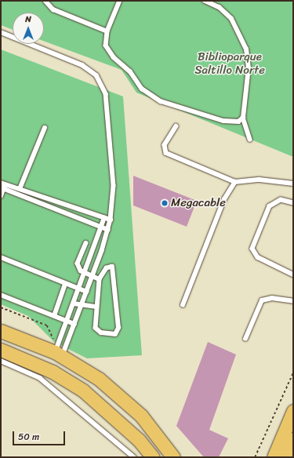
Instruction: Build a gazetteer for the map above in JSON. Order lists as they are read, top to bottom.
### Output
{
  "parks": ["Biblioparque Saltillo Norte"],
  "places": ["Megacable"],
  "scale_bar": "50 m",
  "north": "top"
}
